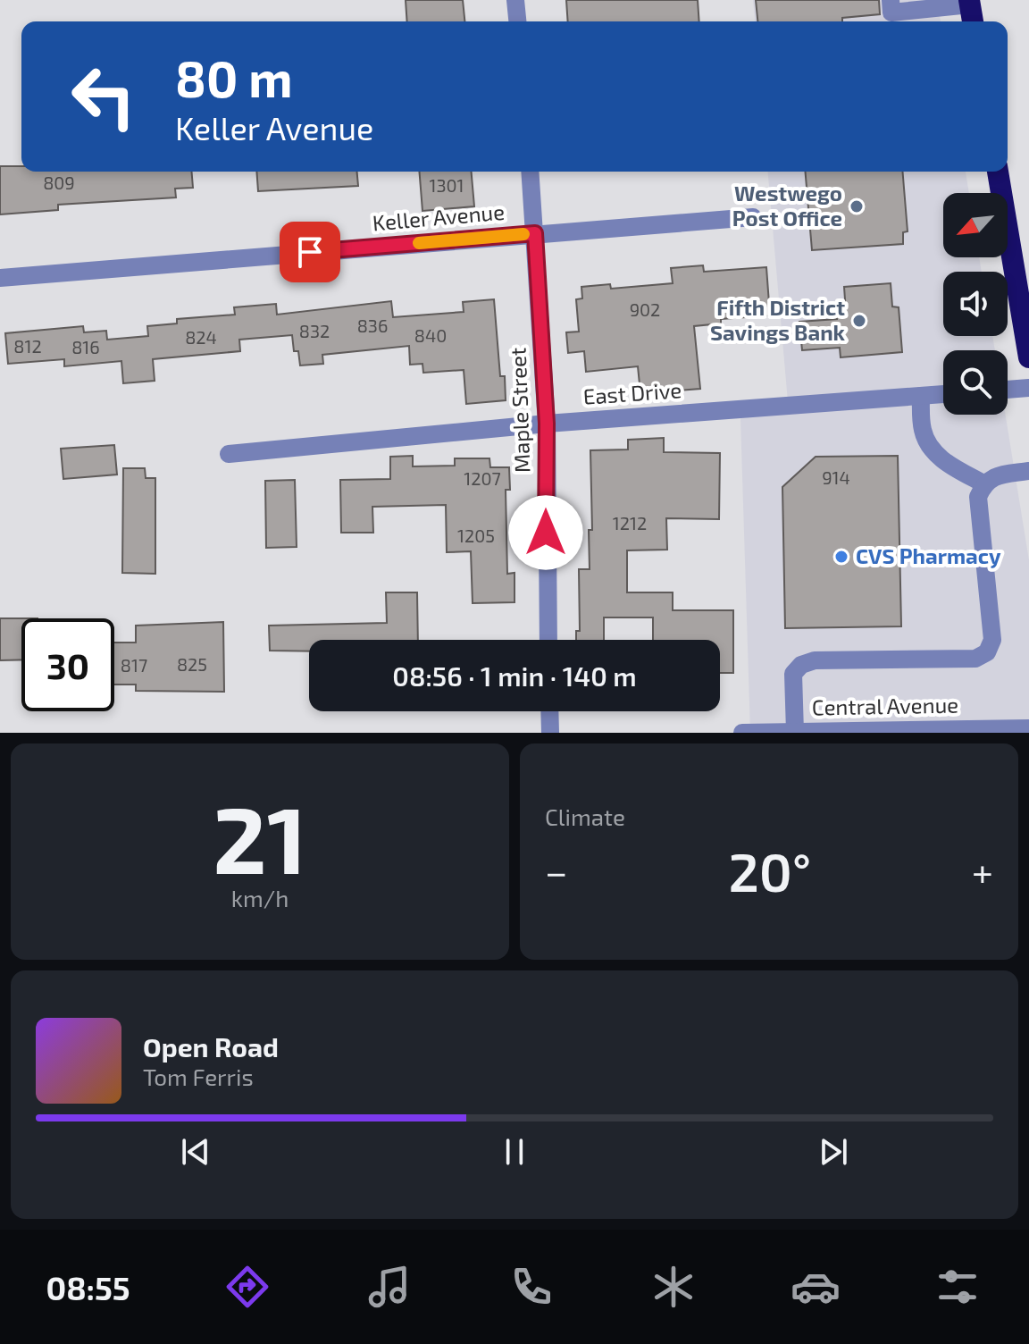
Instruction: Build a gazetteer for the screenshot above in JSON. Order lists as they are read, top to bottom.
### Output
{
  "streets": {
    "street": [
      "Keller Avenue",
      "East Drive",
      "Maple Street",
      "Central Avenue"
    ]
  },
  "crossings": [
    ["Keller Avenue", "Maple Street"],
    ["East Drive", "Maple Street"]
  ],
  "places": ["Westwego Post Office", "Fifth District Savings Bank", "CVS Pharmacy"],
  "house_numbers": [
    "809",
    "1301",
    "902",
    "836",
    "832",
    "840",
    "824",
    "812",
    "816",
    "914",
    "1207",
    "1212",
    "1205",
    "825",
    "817"
  ],
  "north": "bottom left",
  "page": {
    "turn": ["80 m", "Keller Avenue"],
    "limit": "30",
    "trip": "08:56 · 1 min · 140 m",
    "tile": [
      ["21", "km/h"],
      "Climate"
    ],
    "heat": ["−", "20°", "+"],
    "song": ["Open Road", "Tom Ferris"],
    "tabs": "08:55"
  }
}
